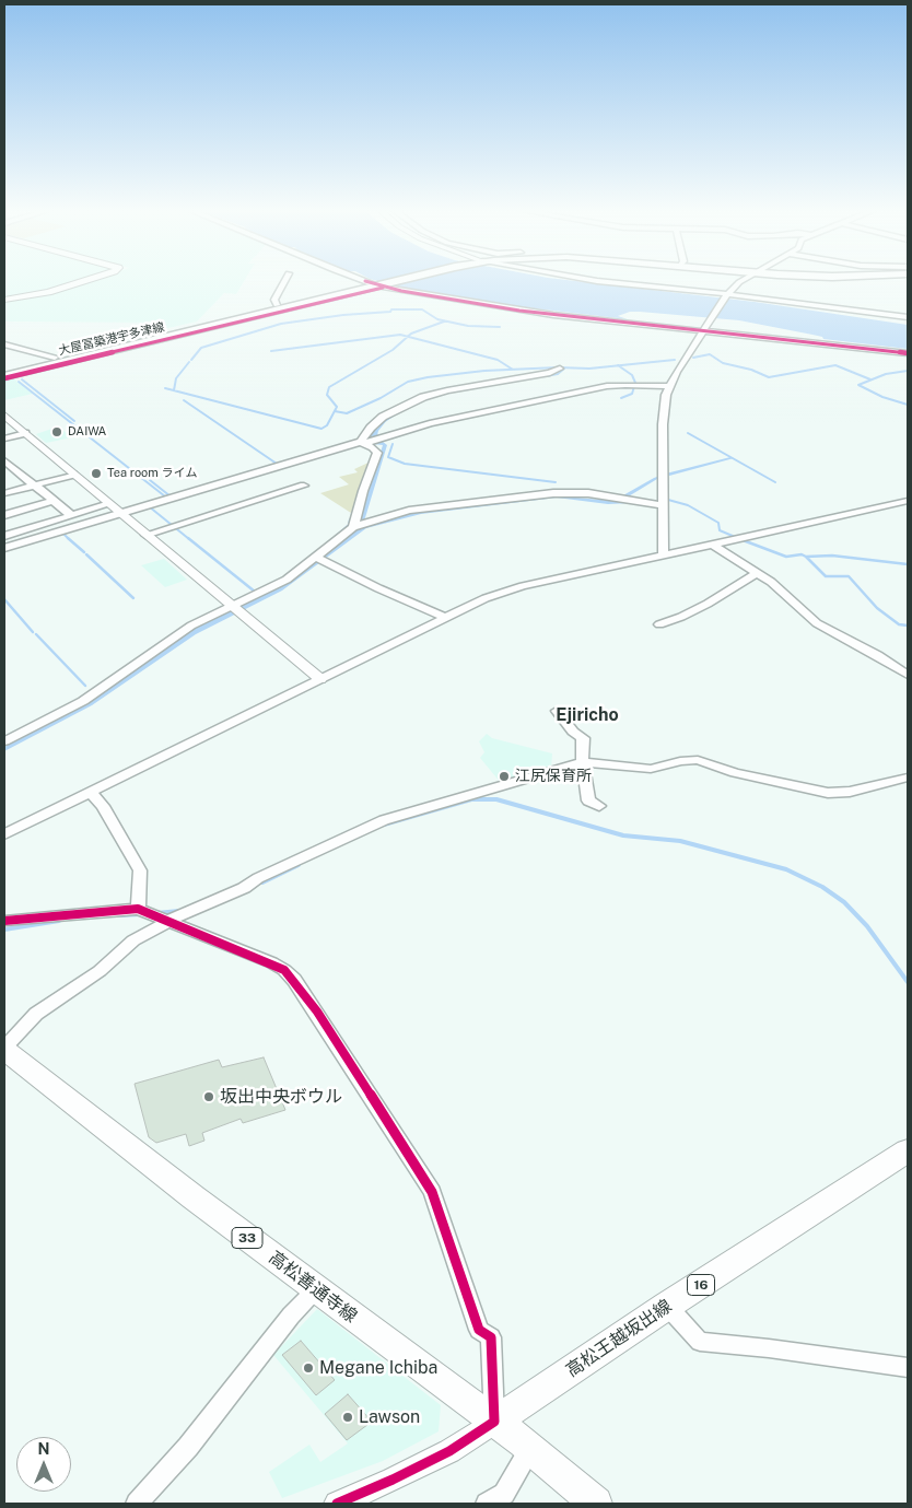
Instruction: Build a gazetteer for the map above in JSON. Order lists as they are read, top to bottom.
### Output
{
  "streets": {
    "main road": [
      "大屋冨築港宇多津線",
      "33",
      "16",
      "高松善通寺線",
      "高松王越坂出線"
    ]
  },
  "crossings": [
    ["高松善通寺線", "高松王越坂出線"]
  ],
  "districts": ["Ejiricho"],
  "places": [
    "DAIWA",
    "Tea room ライム",
    "江尻保育所",
    "坂出中央ボウル",
    "Megane Ichiba",
    "Lawson"
  ],
  "north": "top"
}
